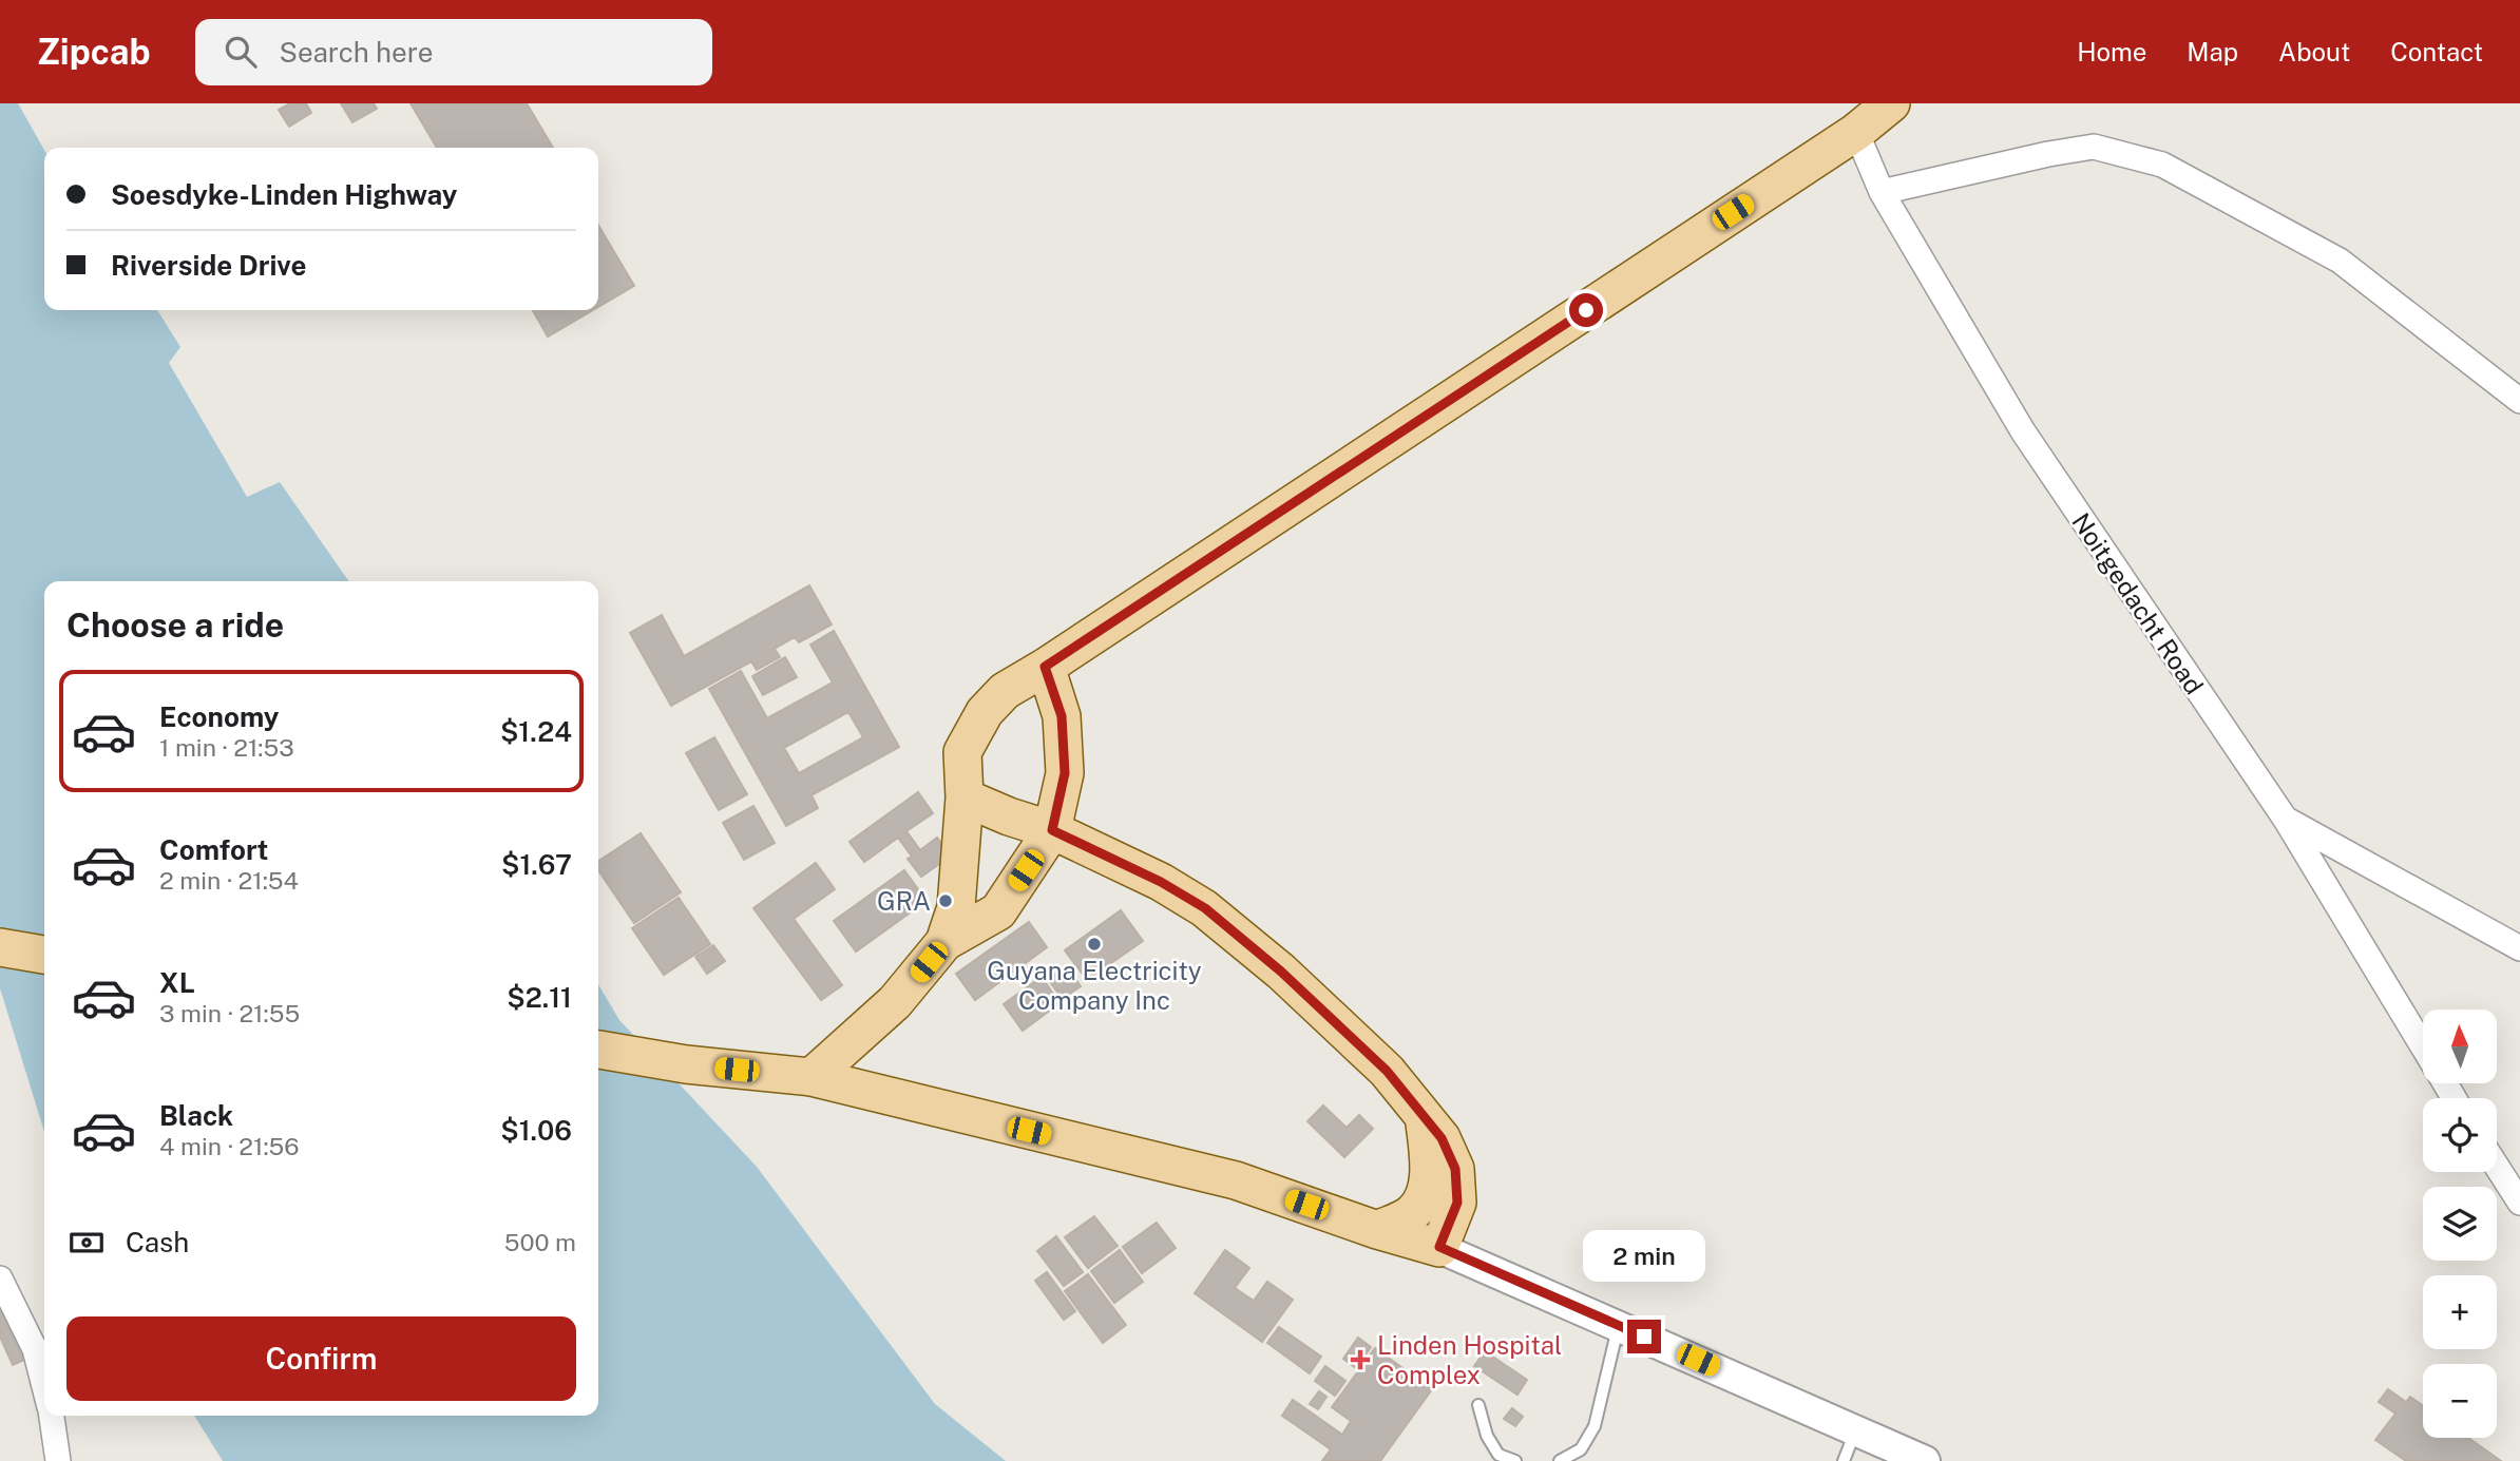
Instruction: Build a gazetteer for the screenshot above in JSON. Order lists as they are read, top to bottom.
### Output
{
  "streets": {
    "street": ["Noitgedacht Road"]
  },
  "places": {
    "other": ["GRA", "Guyana Electricity Company Inc"],
    "health": ["Linden Hospital Complex"]
  },
  "north": "top",
  "page": {
    "header": "Zipcab",
    "search": "Search here",
    "nav": [
      "Home",
      "Map",
      "About",
      "Contact"
    ],
    "banner": ["Soesdyke-Linden Highway", "Riverside Drive"],
    "heading": "Choose a ride",
    "list": [
      {
        "name": "Economy",
        "note": "1 min · 21:53",
        "value": "$1.24"
      },
      {
        "name": "Comfort",
        "note": "2 min · 21:54",
        "value": "$1.67"
      },
      {
        "name": "XL",
        "note": "3 min · 21:55",
        "value": "$2.11"
      },
      {
        "name": "Black",
        "note": "4 min · 21:56",
        "value": "$1.06"
      }
    ],
    "map_buttons": ["+", "−"],
    "pay": ["Cash", "500 m"],
    "bubble": "2 min",
    "buttons": "Confirm"
  }
}
